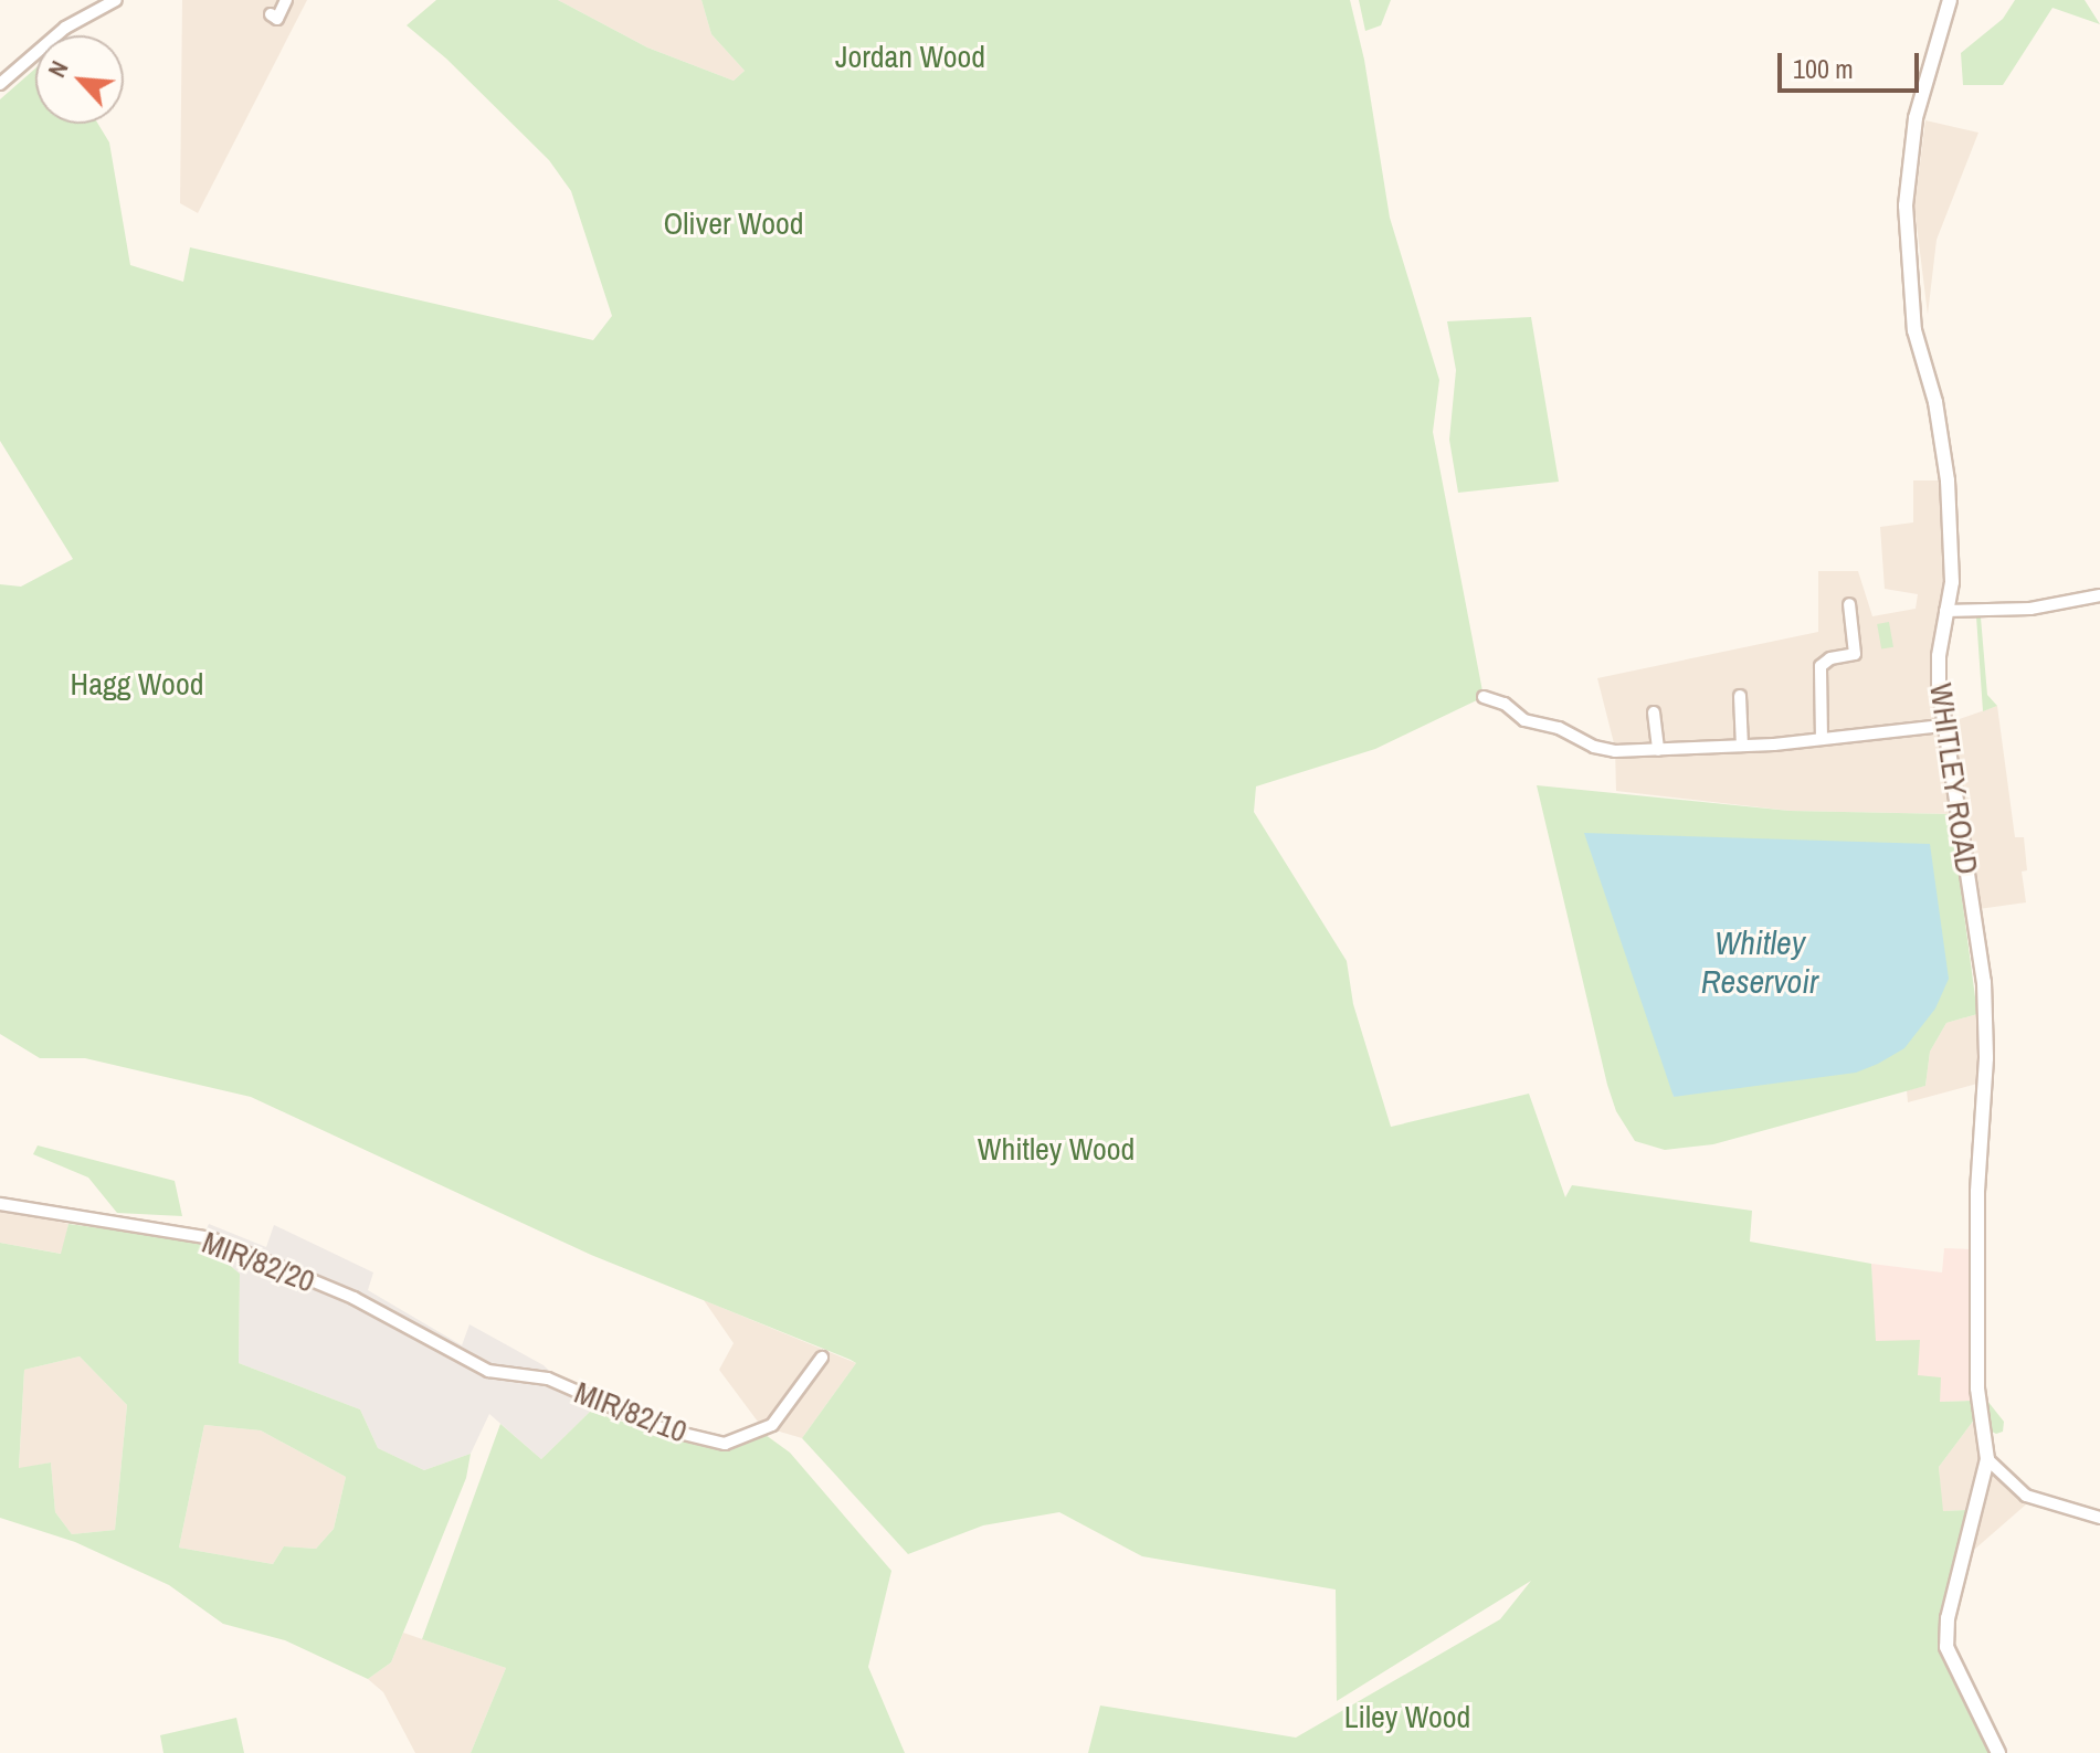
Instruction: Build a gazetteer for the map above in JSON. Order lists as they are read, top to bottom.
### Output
{
  "streets": {
    "street": ["WHITLEY ROAD", "MIR/82/20", "MIR/82/10"]
  },
  "crossings": [
    ["MIR/82/20", "MIR/82/10"]
  ],
  "water": ["Whitley Reservoir"],
  "parks": [
    "Jordan Wood",
    "Oliver Wood",
    "Hagg Wood",
    "Whitley Wood",
    "Liley Wood"
  ],
  "scale_bar": "100 m",
  "north": "top left"
}
